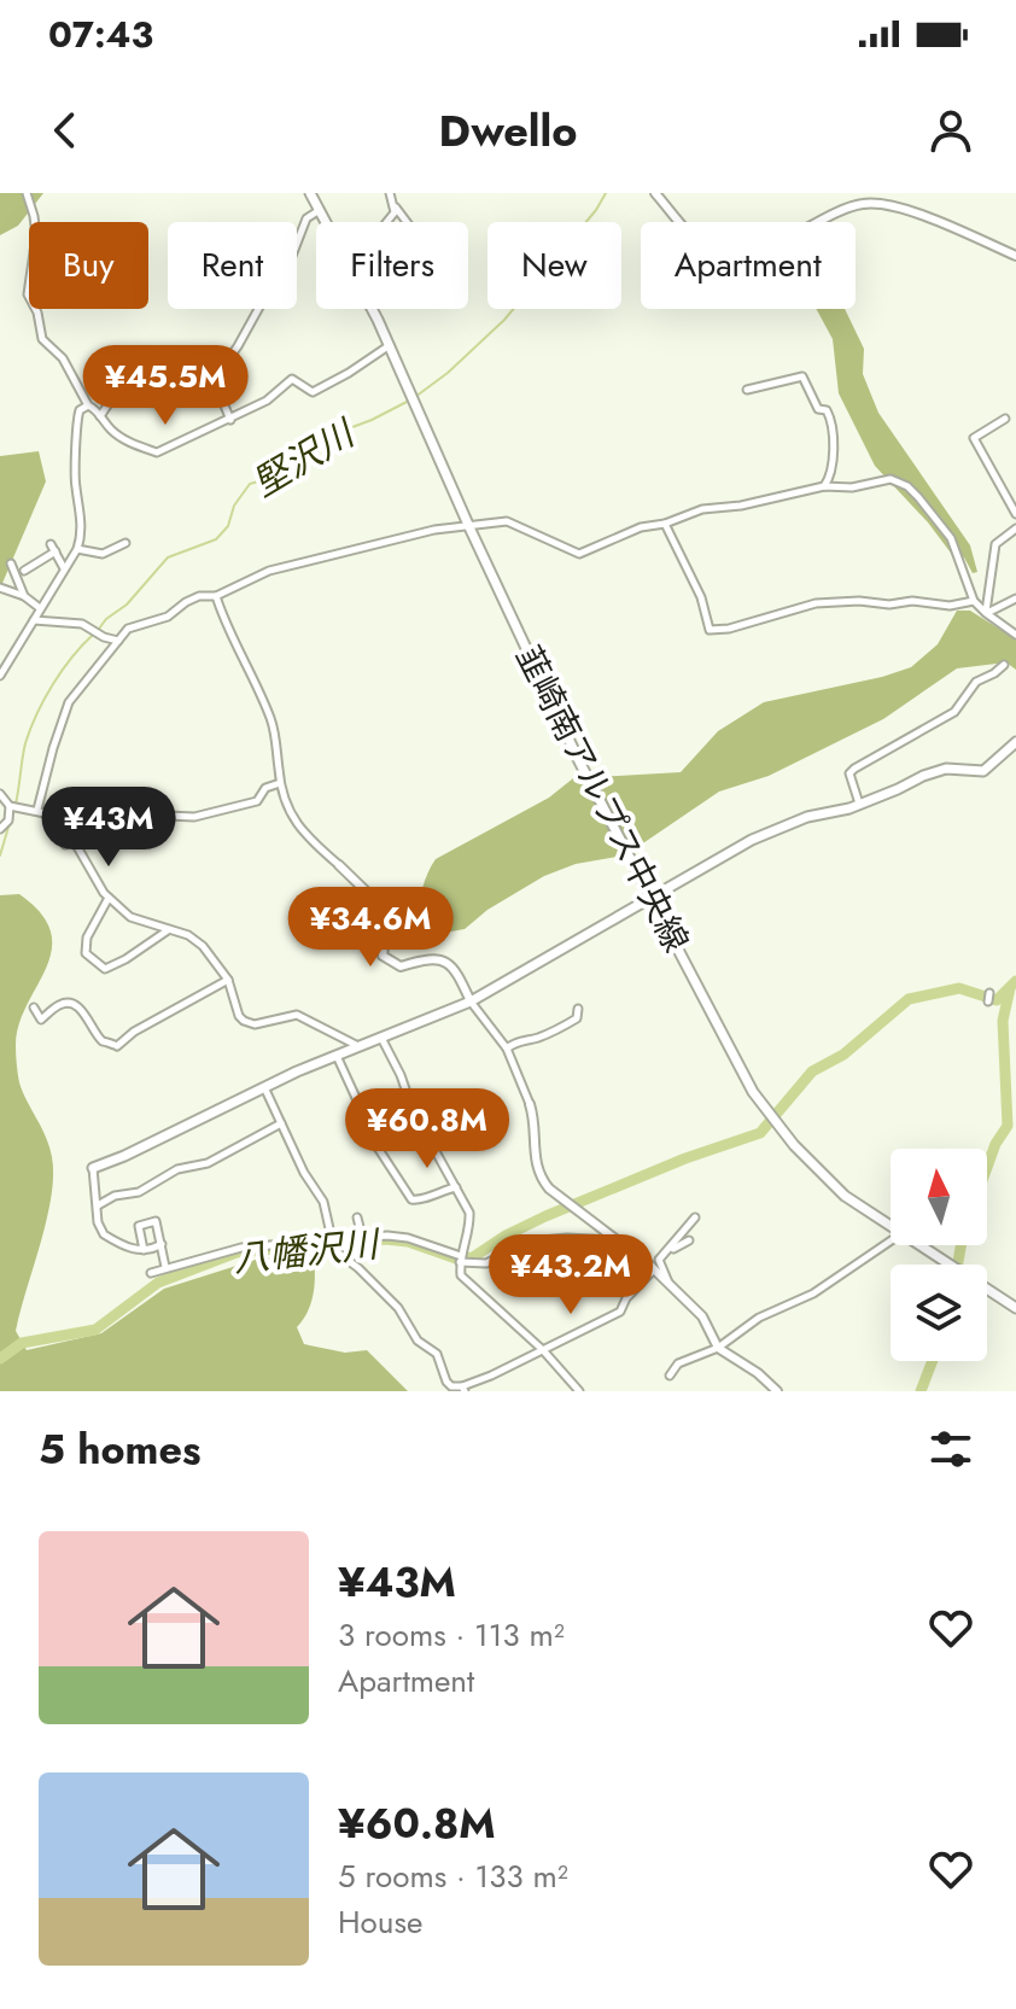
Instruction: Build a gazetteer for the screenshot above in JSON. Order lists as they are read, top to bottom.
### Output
{
  "streets": {
    "main road": ["韮崎南アルプス中央線"]
  },
  "water": ["堅沢川", "八幡沢川"],
  "north": "top",
  "page": {
    "status": "07:43",
    "header": "Dwello",
    "chip": [
      "Buy",
      "Rent",
      "Filters",
      "New",
      "Apartment"
    ],
    "price": [
      "¥45.5M",
      "¥43M",
      "¥34.6M",
      "¥60.8M",
      "¥43.2M"
    ],
    "heading": "5 homes",
    "list": [
      {
        "name": "¥43M",
        "note": "3 rooms · 113 m² · Apartment"
      },
      {
        "name": "¥60.8M",
        "note": "5 rooms · 133 m² · House"
      }
    ]
  }
}
